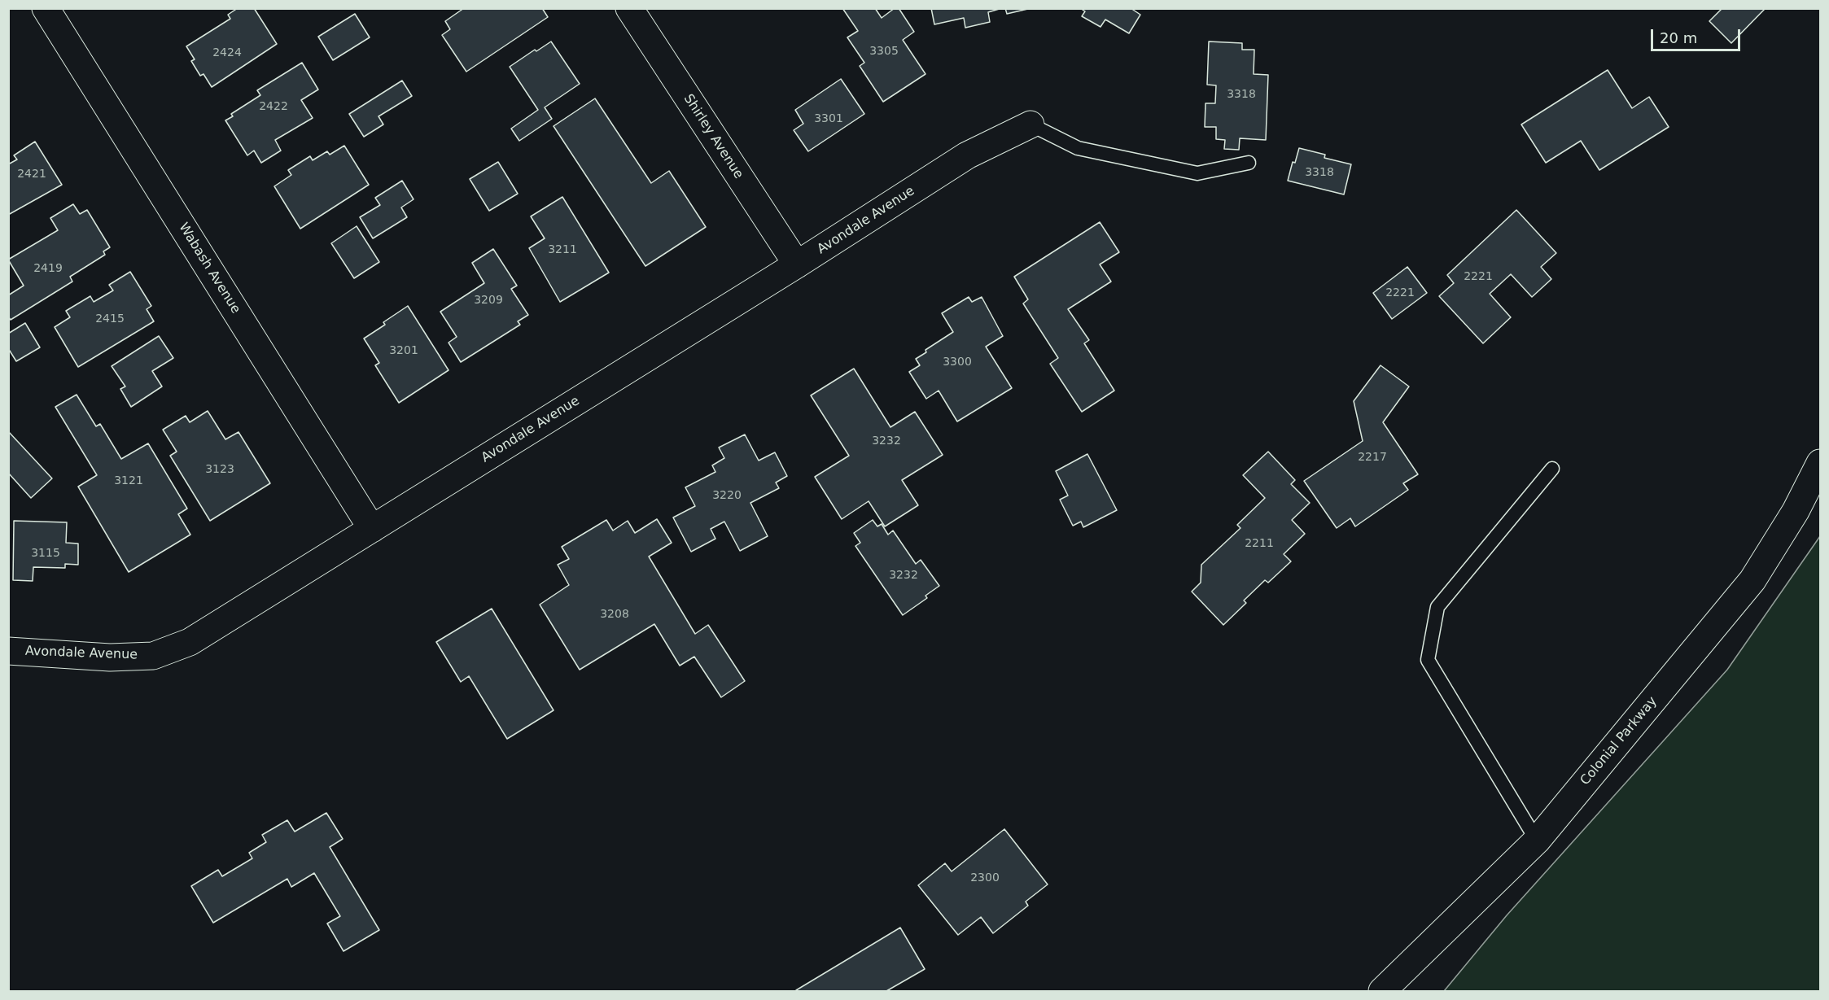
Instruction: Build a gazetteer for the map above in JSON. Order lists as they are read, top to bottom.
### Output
{
  "streets": {
    "street": [
      "Shirley Avenue",
      "Avondale Avenue",
      "Wabash Avenue",
      "Colonial Parkway"
    ]
  },
  "crossings": [
    ["Shirley Avenue", "Avondale Avenue"],
    ["Avondale Avenue", "Wabash Avenue"]
  ],
  "house_numbers": [
    "3305",
    "2424",
    "3318",
    "2422",
    "3301",
    "3318",
    "2421",
    "3211",
    "2419",
    "2221",
    "2221",
    "3209",
    "2415",
    "3201",
    "3300",
    "3232",
    "2217",
    "3123",
    "3121",
    "3220",
    "2211",
    "3115",
    "3232",
    "3208",
    "2300"
  ],
  "scale_bar": "20 m"
}
